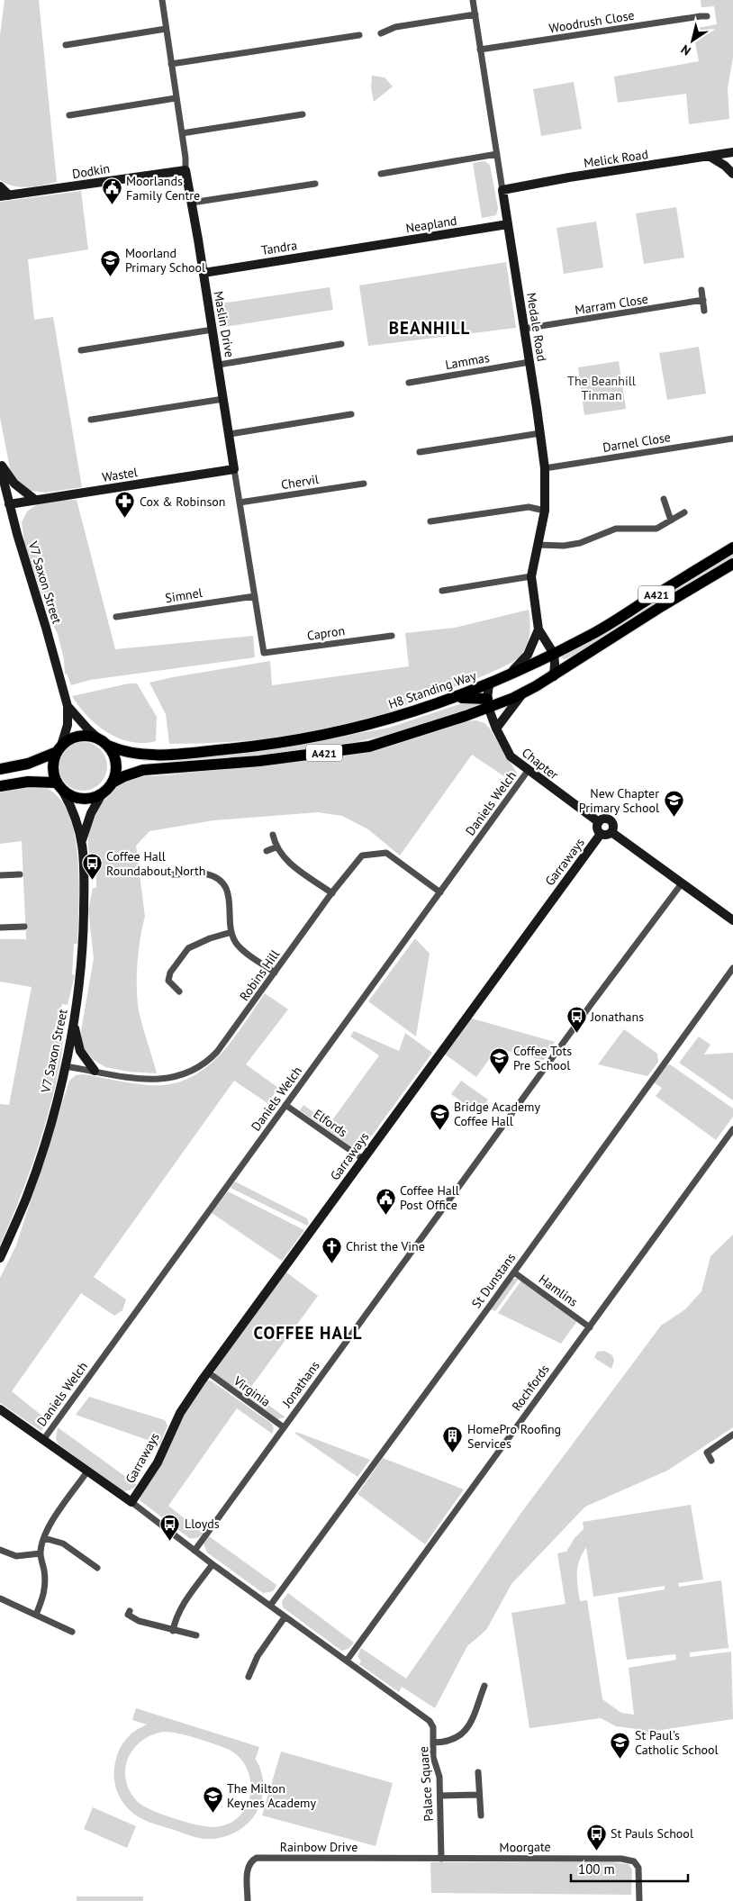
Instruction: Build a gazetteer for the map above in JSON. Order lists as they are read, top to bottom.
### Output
{
  "streets": {
    "highway": ["A421", "H8 Standing Way"],
    "street": [
      "Woodrush Close",
      "Melick Road",
      "Dodkin",
      "Neapland",
      "Tandra",
      "Marram Close",
      "Maslin Drive",
      "Medale Road",
      "Lammas",
      "Darnel Close",
      "Wastel",
      "Chervil",
      "V7 Saxon Street",
      "Simnel",
      "Capron",
      "Chapter",
      "Daniels Welch",
      "Garraways",
      "Robins Hill",
      "Elfords",
      "St Dunstans",
      "Hamlins",
      "Jonathans",
      "Rochfords",
      "Virginia",
      "Palace Square",
      "Rainbow Drive",
      "Moorgate"
    ]
  },
  "crossings": [
    ["Woodrush Close", "Medale Road"],
    ["Melick Road", "Medale Road"],
    ["Dodkin", "Maslin Drive"],
    ["Neapland", "Tandra"],
    ["Neapland", "Medale Road"],
    ["Tandra", "Maslin Drive"],
    ["Marram Close", "Medale Road"],
    ["Maslin Drive", "Wastel"],
    ["Maslin Drive", "Chervil"],
    ["Maslin Drive", "Simnel"],
    ["Maslin Drive", "Capron"],
    ["Medale Road", "Lammas"],
    ["Medale Road", "Darnel Close"],
    ["Medale Road", "H8 Standing Way"],
    ["Wastel", "V7 Saxon Street"],
    ["V7 Saxon Street", "A421"],
    ["V7 Saxon Street", "H8 Standing Way"],
    ["V7 Saxon Street", "Robins Hill"],
    ["A421", "H8 Standing Way"],
    ["A421", "Chapter"],
    ["Chapter", "Daniels Welch"],
    ["Chapter", "Garraways"],
    ["Daniels Welch", "Robins Hill"],
    ["Daniels Welch", "Elfords"],
    ["Garraways", "Elfords"],
    ["Garraways", "Virginia"],
    ["St Dunstans", "Hamlins"],
    ["Hamlins", "Rochfords"],
    ["Jonathans", "Virginia"],
    ["Rochfords", "Palace Square"],
    ["Palace Square", "Moorgate"],
    ["Rainbow Drive", "Moorgate"]
  ],
  "districts": ["BEANHILL", "COFFEE HALL"],
  "parks": ["The Beanhill Tinman"],
  "places": {
    "public building": ["Moorlands Family Centre", "Coffee Hall Post Office"],
    "school or university": [
      "Moorland Primary School",
      "New Chapter Primary School",
      "Coffee Tots Pre School",
      "Bridge Academy Coffee Hall",
      "St Paul's Catholic School",
      "The Milton Keynes Academy"
    ],
    "pharmacy": ["Cox & Robinson"],
    "bus stop": [
      "Coffee Hall Roundabout North",
      "Jonathans",
      "Lloyds",
      "St Pauls School"
    ],
    "church": ["Christ the Vine"],
    "building": ["HomePro Roofing Services"]
  },
  "scale_bar": "100 m",
  "north": "bottom left"
}
